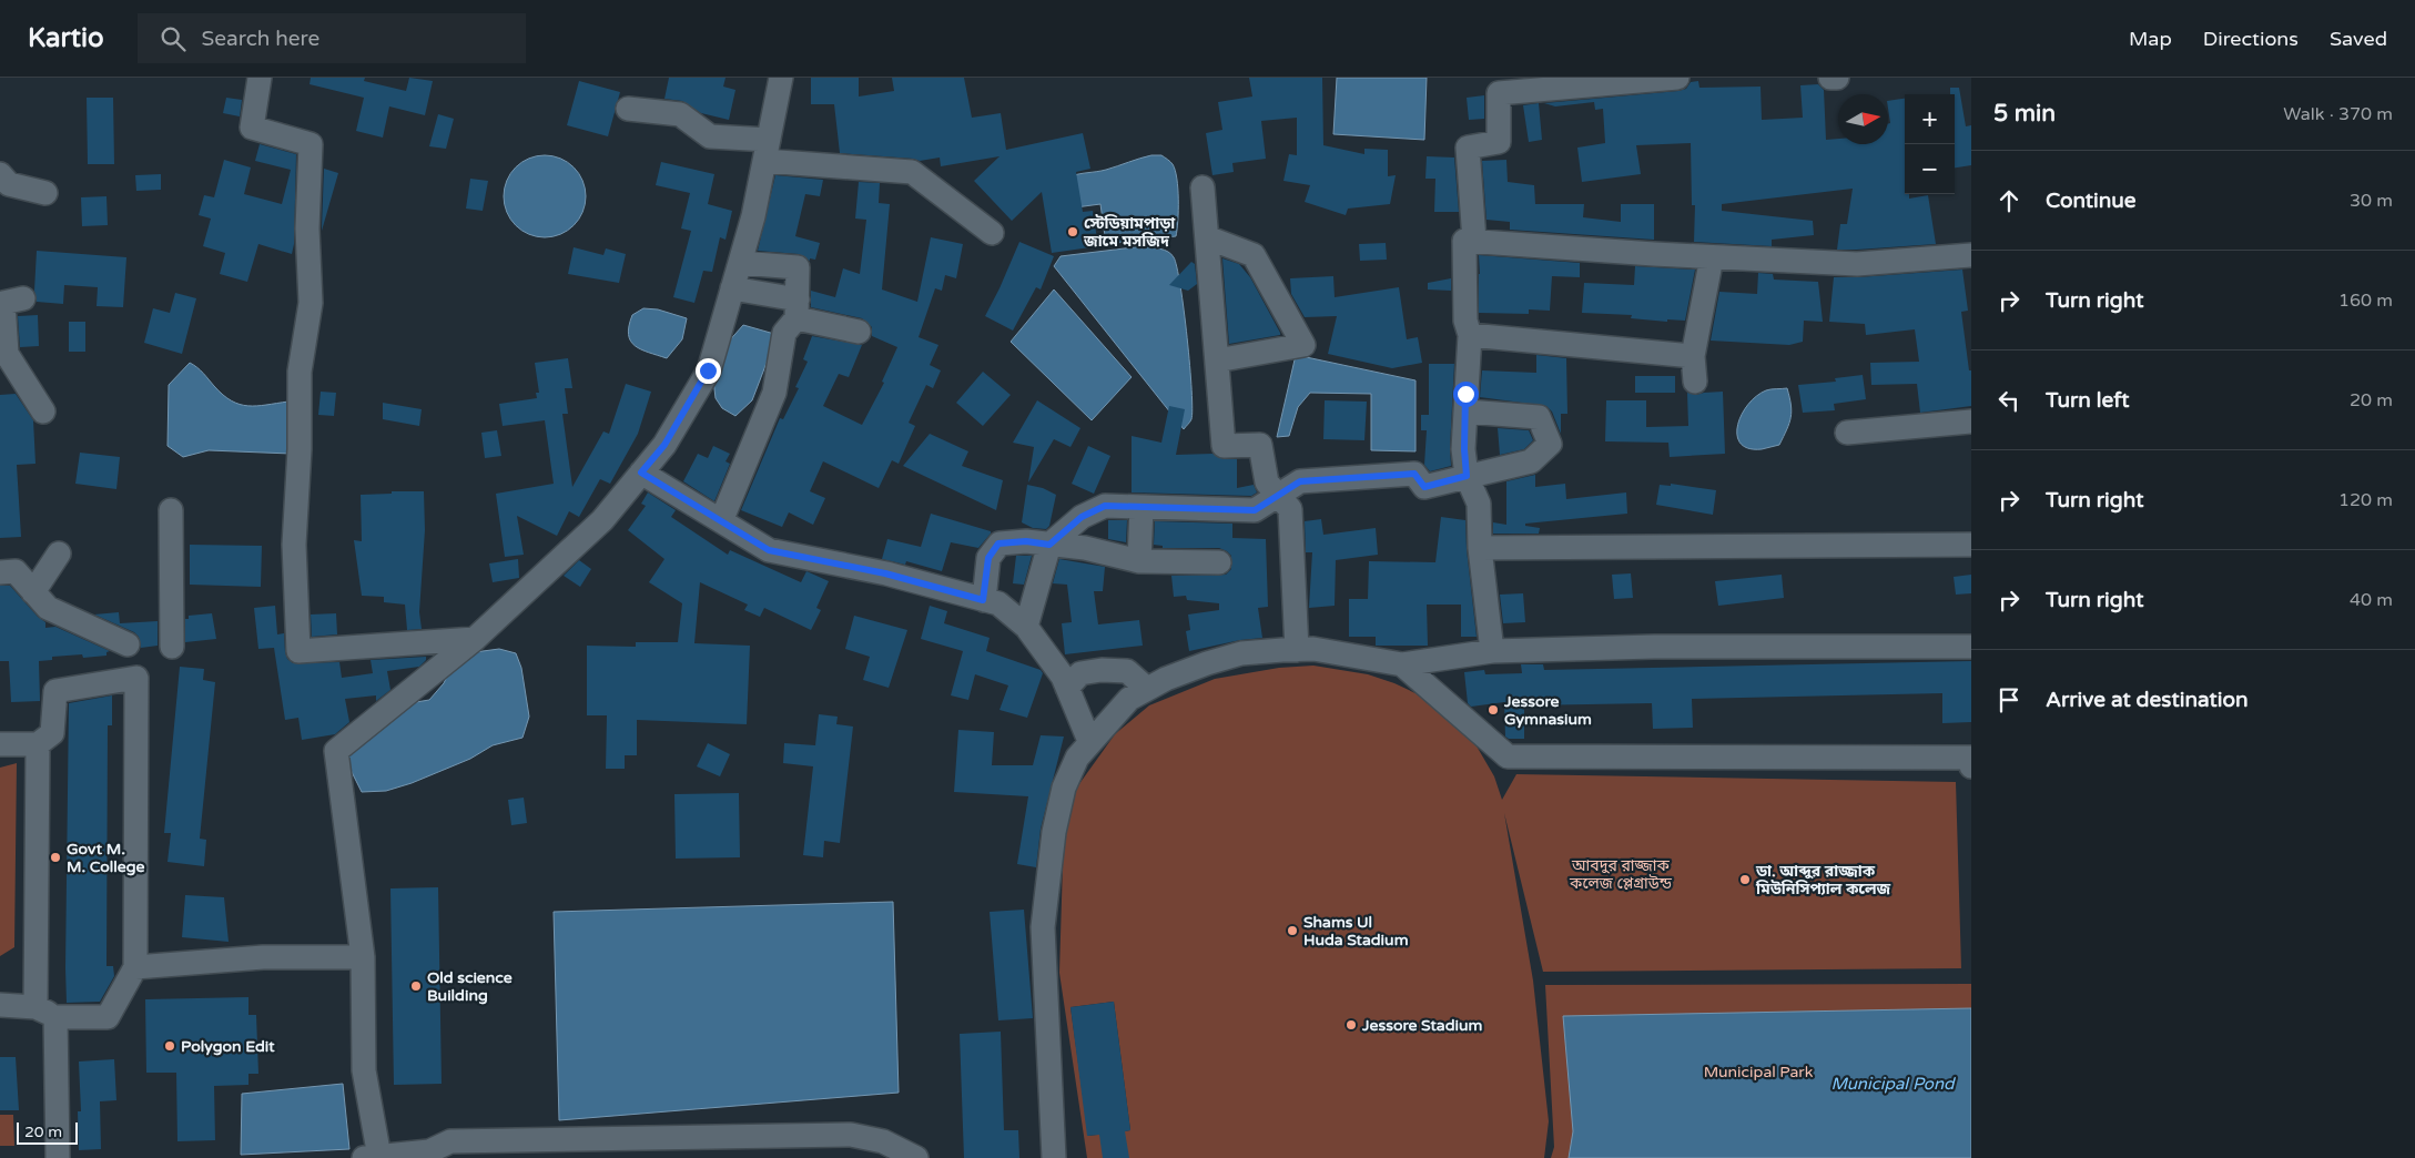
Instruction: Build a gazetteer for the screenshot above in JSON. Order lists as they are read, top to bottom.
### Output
{
  "water": ["Municipal Pond"],
  "parks": ["আবদুর রাজ্জাক কলেজ প্লেগ্রাউন্ড", "Municipal Park"],
  "places": [
    "স্টেডিয়ামপাড়া জামে মসজিদ",
    "Jessore Gymnasium",
    "Govt M. M. College",
    "ডা. আব্দুর রাজ্জাক মিউনিসিপ্যাল কলেজ",
    "Shams Ul Huda Stadium",
    "Old science Building",
    "Jessore Stadium",
    "Polygon Edit"
  ],
  "scale_bar": "20 m",
  "north": "right",
  "page": {
    "header": "Kartio",
    "search": "Search here",
    "nav": ["Map", "Directions", "Saved"],
    "heading": ["5 min", "Walk · 370 m"],
    "map_buttons": ["+", "−"],
    "list": [
      ["Continue", "30 m"],
      ["Turn right", "160 m"],
      ["Turn left", "20 m"],
      ["Turn right", "120 m"],
      ["Turn right", "40 m"],
      "Arrive at destination"
    ],
    "scale": "20 m"
  }
}
